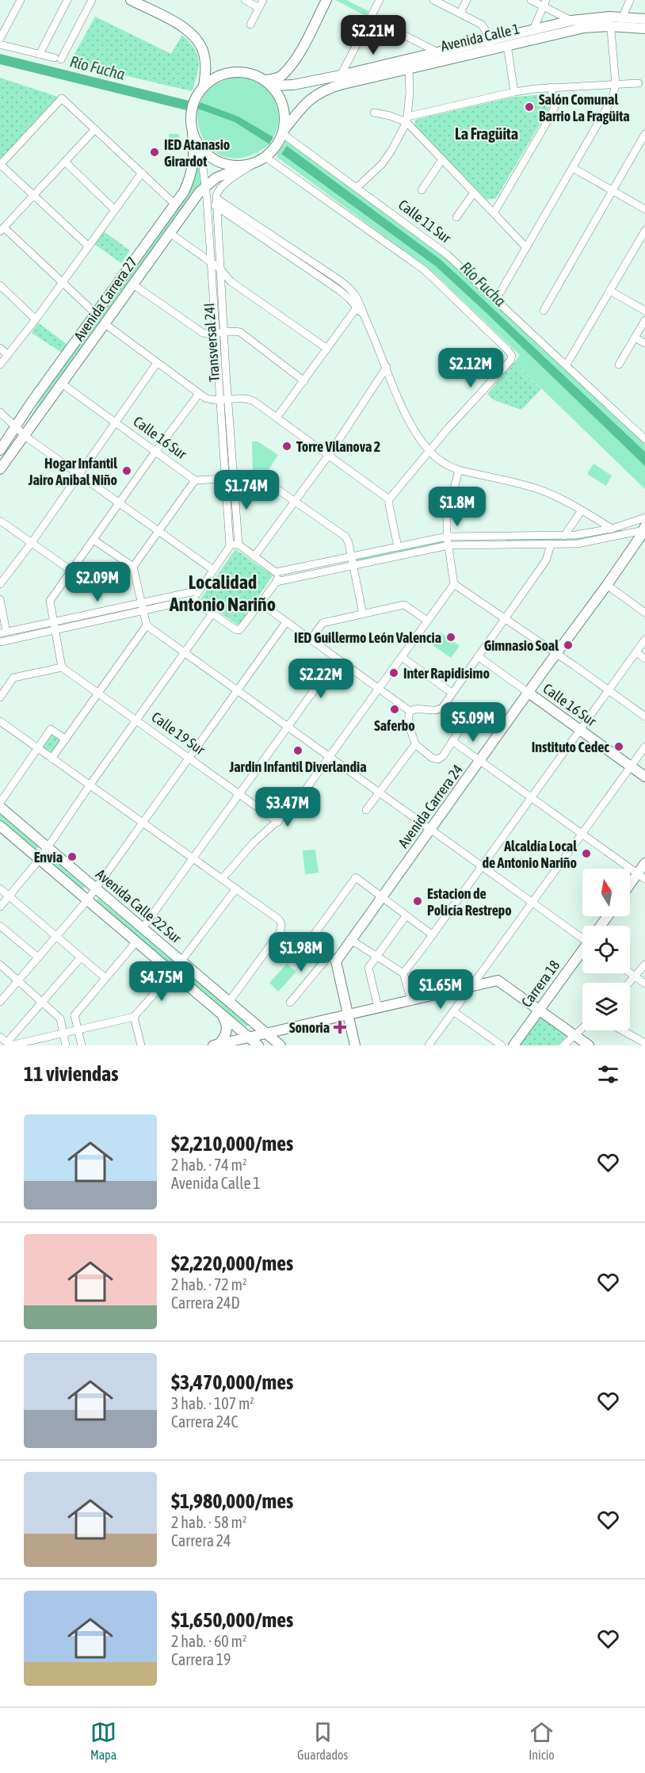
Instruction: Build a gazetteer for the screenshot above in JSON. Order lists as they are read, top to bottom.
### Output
{
  "streets": {
    "main road": [
      "Avenida Calle 1",
      "Avenida Carrera 27",
      "Calle 16 Sur",
      "Avenida Carrera 24",
      "Avenida Calle 22 Sur",
      "Carrera 18"
    ],
    "street": ["Calle 11 Sur", "Transversal 24I", "Calle 19 Sur"]
  },
  "crossings": [
    ["Avenida Calle 1", "Calle 11 Sur"],
    ["Avenida Calle 1", "Avenida Carrera 27"],
    ["Avenida Calle 1", "Transversal 24I"],
    ["Calle 11 Sur", "Avenida Carrera 27"],
    ["Calle 11 Sur", "Transversal 24I"],
    ["Avenida Carrera 27", "Transversal 24I"],
    ["Avenida Carrera 27", "Calle 16 Sur"],
    ["Calle 16 Sur", "Avenida Carrera 24"]
  ],
  "districts": ["La Fragüita", "Localidad Antonio Nariño"],
  "water": ["Río Fucha"],
  "places": {
    "other": [
      "Salón Comunal Barrio La Fragüita",
      "IED Atanasio Girardot",
      "Torre Vilanova 2",
      "Hogar Infantil Jairo Anibal Niño",
      "IED Guillermo León Valencia",
      "Gimnasio Soal",
      "Inter Rapidisimo",
      "Saferbo",
      "Instituto Cedec",
      "Jardin Infantil Diverlandia",
      "Alcaldía Local de Antonio Nariño",
      "Envia",
      "Estacion de Policía Restrepo"
    ],
    "health": ["Sonoria"]
  },
  "north": "top",
  "page": {
    "price": [
      "$2.21M",
      "$2.12M",
      "$1.74M",
      "$1.8M",
      "$2.09M",
      "$2.22M",
      "$5.09M",
      "$3.47M",
      "$1.98M",
      "$4.75M",
      "$1.65M"
    ],
    "heading": "11 viviendas",
    "list": [
      {
        "name": "$2,210,000/mes",
        "note": "2 hab. · 74 m² · Avenida Calle 1"
      },
      {
        "name": "$2,220,000/mes",
        "note": "2 hab. · 72 m² · Carrera 24D"
      },
      {
        "name": "$3,470,000/mes",
        "note": "3 hab. · 107 m² · Carrera 24C"
      },
      {
        "name": "$1,980,000/mes",
        "note": "2 hab. · 58 m² · Carrera 24"
      },
      {
        "name": "$1,650,000/mes",
        "note": "2 hab. · 60 m² · Carrera 19"
      }
    ],
    "tabs": ["Mapa", "Guardados", "Inicio"]
  }
}
